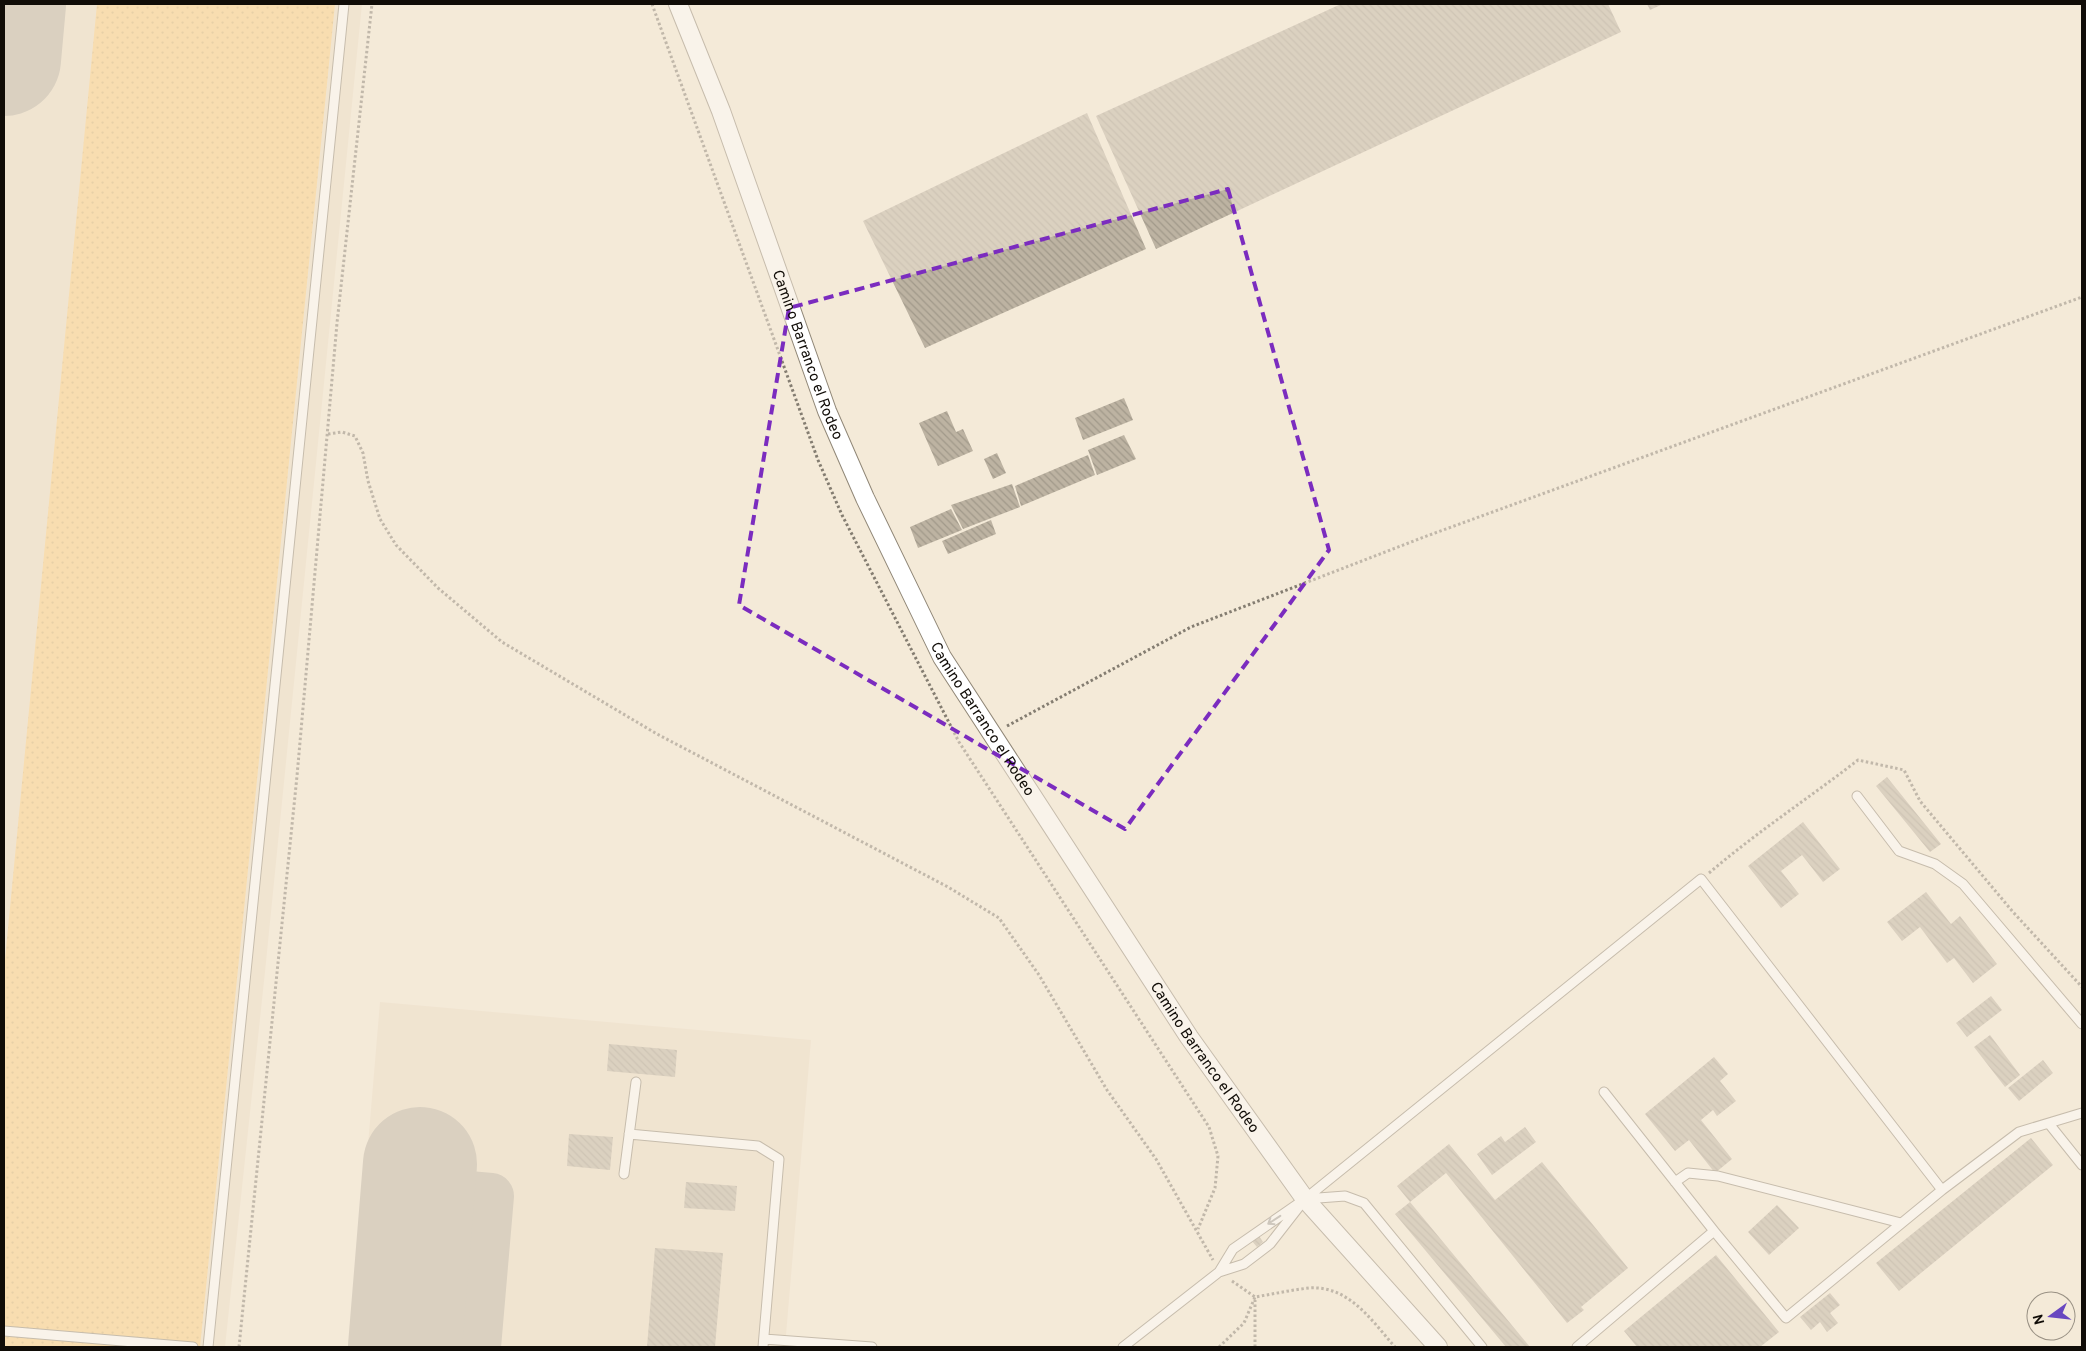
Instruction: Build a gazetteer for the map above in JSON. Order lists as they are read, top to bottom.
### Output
{
  "streets": {
    "street": ["Camino Barranco el Rodeo"]
  },
  "north": "left"
}
